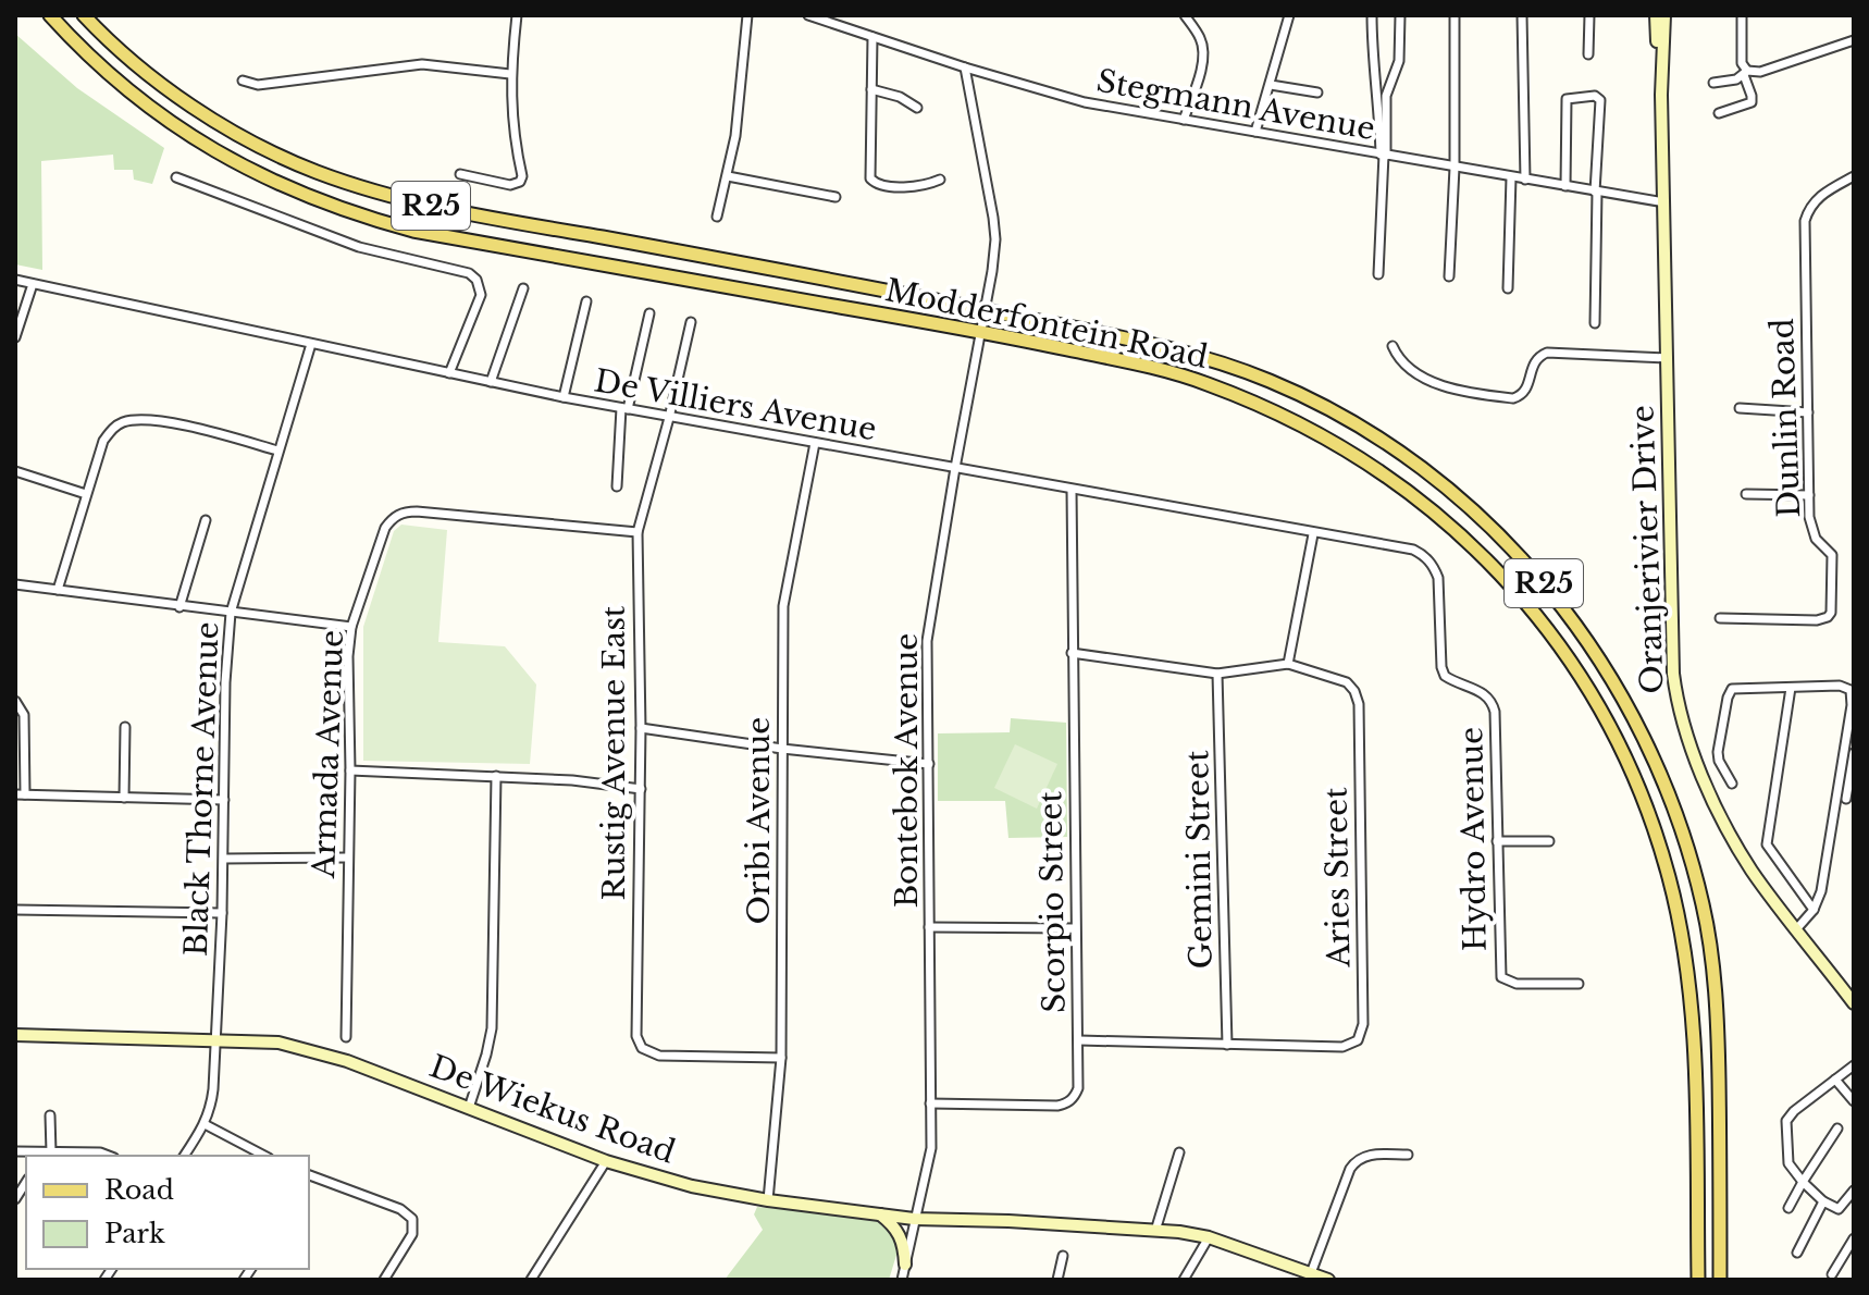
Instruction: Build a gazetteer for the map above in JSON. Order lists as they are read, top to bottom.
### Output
{
  "streets": {
    "main road": ["R25", "Modderfontein Road"],
    "street": [
      "Stegmann Avenue",
      "De Villiers Avenue",
      "Dunlin Road",
      "Oranjerivier Drive",
      "Rustig Avenue East",
      "Armada Avenue",
      "Bontebok Avenue",
      "Black Thorne Avenue",
      "Oribi Avenue",
      "Hydro Avenue",
      "Gemini Street",
      "Aries Street",
      "Scorpio Street",
      "De Wiekus Road"
    ]
  },
  "crossings": [
    ["Stegmann Avenue", "Oranjerivier Drive"],
    ["Stegmann Avenue", "Bontebok Avenue"],
    ["Modderfontein Road", "Bontebok Avenue"],
    ["De Villiers Avenue", "Rustig Avenue East"],
    ["De Villiers Avenue", "Bontebok Avenue"],
    ["De Villiers Avenue", "Black Thorne Avenue"],
    ["De Villiers Avenue", "Oribi Avenue"],
    ["De Villiers Avenue", "Hydro Avenue"],
    ["De Villiers Avenue", "Scorpio Street"],
    ["Rustig Avenue East", "Armada Avenue"],
    ["Rustig Avenue East", "Oribi Avenue"],
    ["Bontebok Avenue", "De Wiekus Road"],
    ["Black Thorne Avenue", "De Wiekus Road"],
    ["Oribi Avenue", "De Wiekus Road"],
    ["Gemini Street", "Scorpio Street"],
    ["Aries Street", "Scorpio Street"]
  ],
  "legend": ["Road", "Park"]
}
